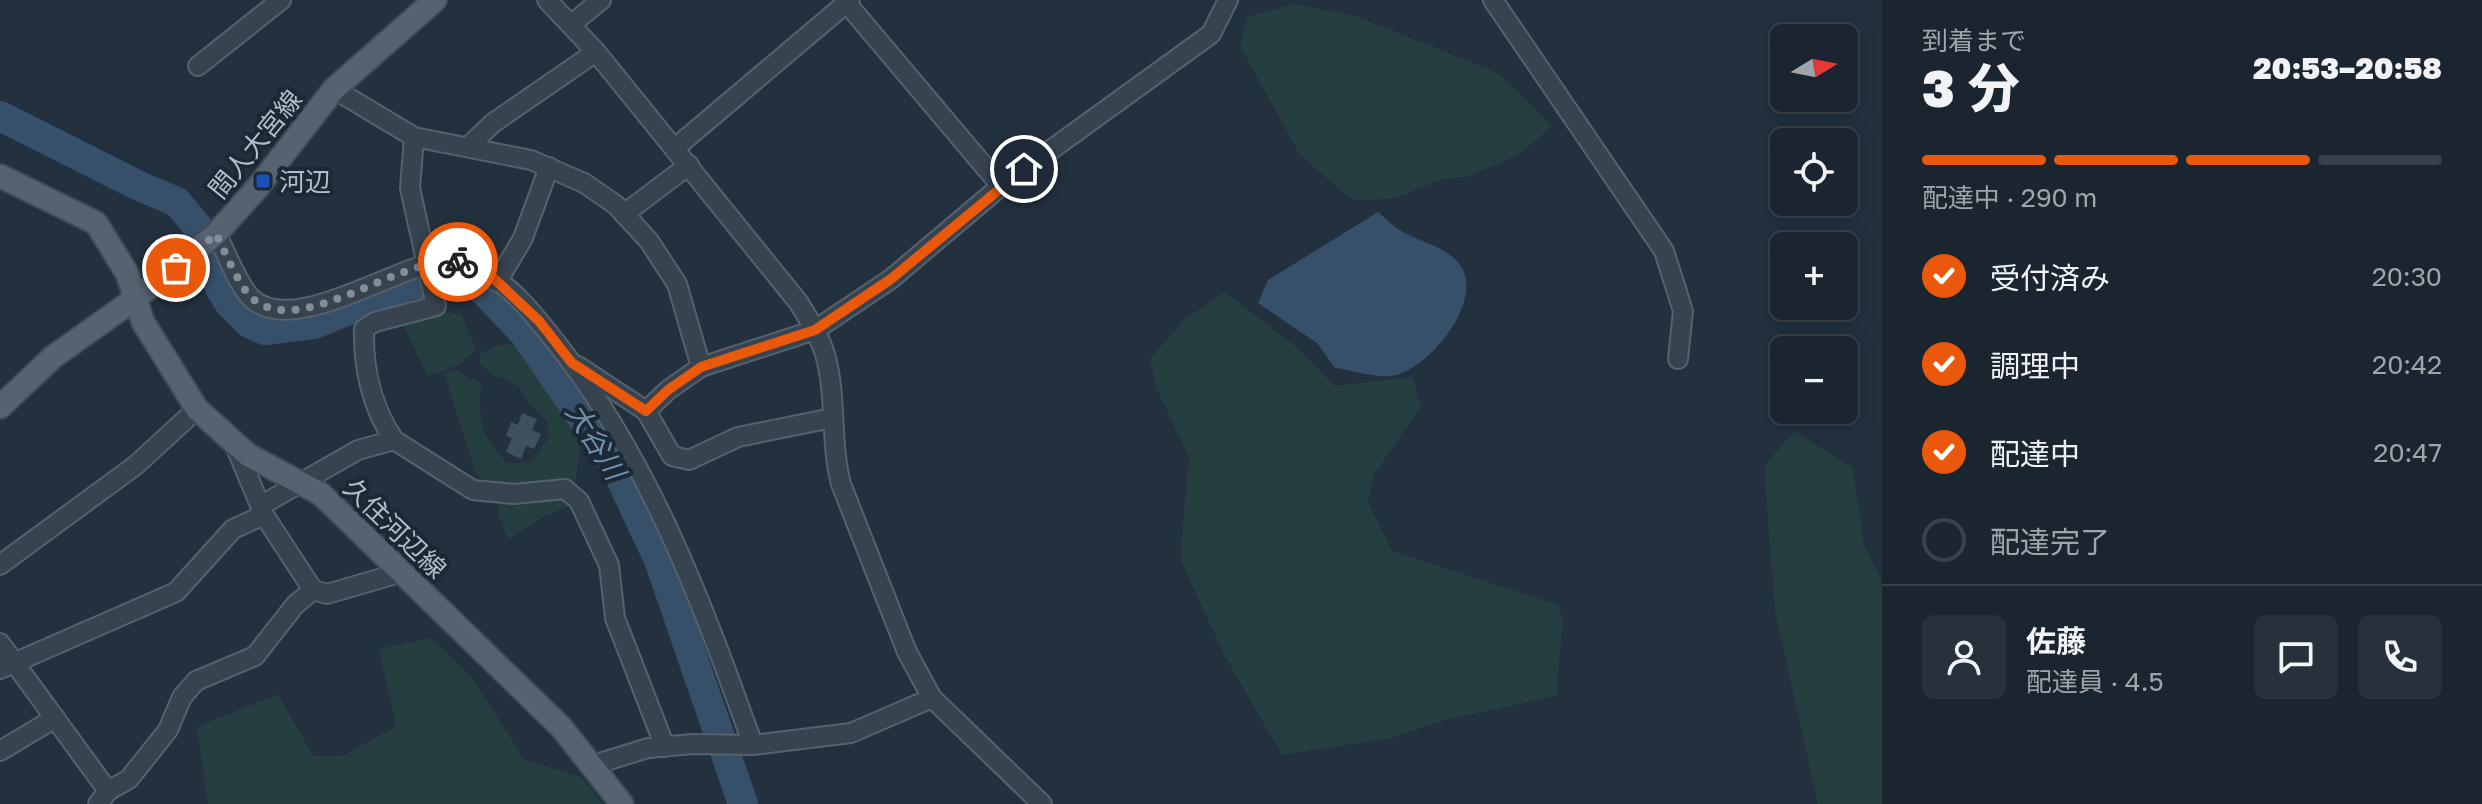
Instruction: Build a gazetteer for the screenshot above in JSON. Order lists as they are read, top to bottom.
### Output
{
  "streets": {
    "main road": ["間人大宮線", "久住河辺線"]
  },
  "crossings": [
    ["間人大宮線", "久住河辺線"]
  ],
  "water": ["大谷川"],
  "places": {
    "transit": ["河辺"]
  },
  "north": "right",
  "page": {
    "heading": ["3 分", "到着まで", "20:53–20:58"],
    "panel": ["佐藤", "配達員 · 4.5"],
    "map_buttons": ["+", "−"],
    "bar": "配達中 · 290 m",
    "list": [
      ["受付済み", "20:30"],
      ["調理中", "20:42"],
      ["配達中", "20:47"],
      "配達完了"
    ]
  }
}
